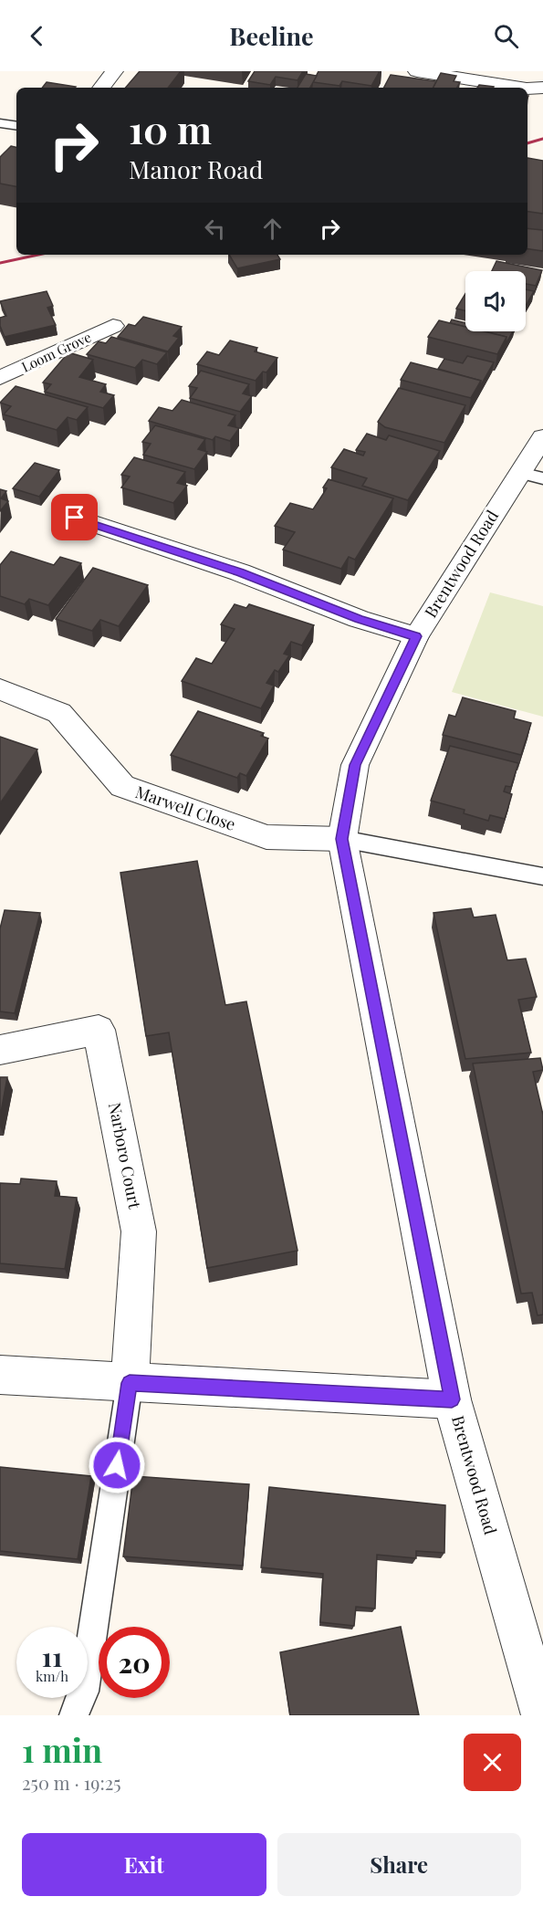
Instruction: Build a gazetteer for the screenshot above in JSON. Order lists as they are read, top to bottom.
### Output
{
  "streets": {
    "street": [
      "Loom Grove",
      "Brentwood Road",
      "Marwell Close",
      "Narboro Court"
    ]
  },
  "crossings": [
    ["Brentwood Road", "Marwell Close"]
  ],
  "page": {
    "header": "Beeline",
    "turn": ["10 m", "Manor Road"],
    "speed": "11 km/h",
    "limit": "20",
    "heading": ["1 min", "250 m · 19:25"],
    "buttons": ["Exit", "Share"]
  }
}
